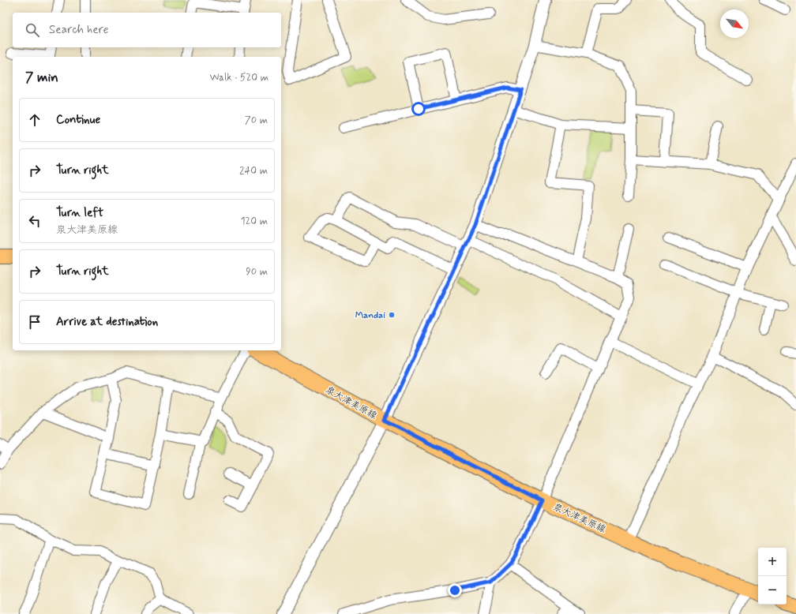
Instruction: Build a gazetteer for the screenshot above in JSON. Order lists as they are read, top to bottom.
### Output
{
  "streets": {
    "main road": ["泉大津美原線"]
  },
  "places": ["Mandai"],
  "north": "bottom right",
  "page": {
    "search": "Search here",
    "heading": ["7 min", "Walk · 520 m"],
    "list": [
      ["Continue", "70 m"],
      ["Turn right", "240 m"],
      ["Turn left", "泉大津美原線", "120 m"],
      ["Turn right", "90 m"],
      "Arrive at destination"
    ],
    "map_buttons": ["+", "−"]
  }
}
